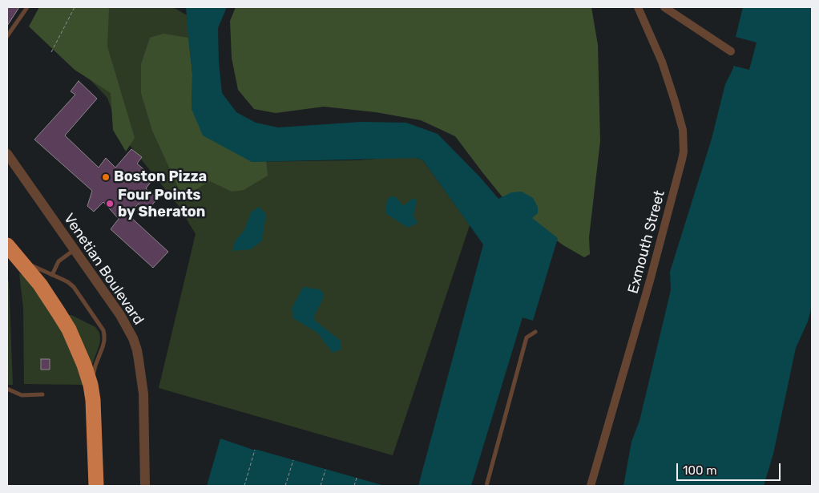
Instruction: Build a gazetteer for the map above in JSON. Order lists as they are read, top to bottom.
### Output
{
  "streets": {
    "street": ["Exmouth Street", "Venetian Boulevard"]
  },
  "places": ["Boston Pizza", "Four Points by Sheraton"],
  "scale_bar": "100 m"
}
